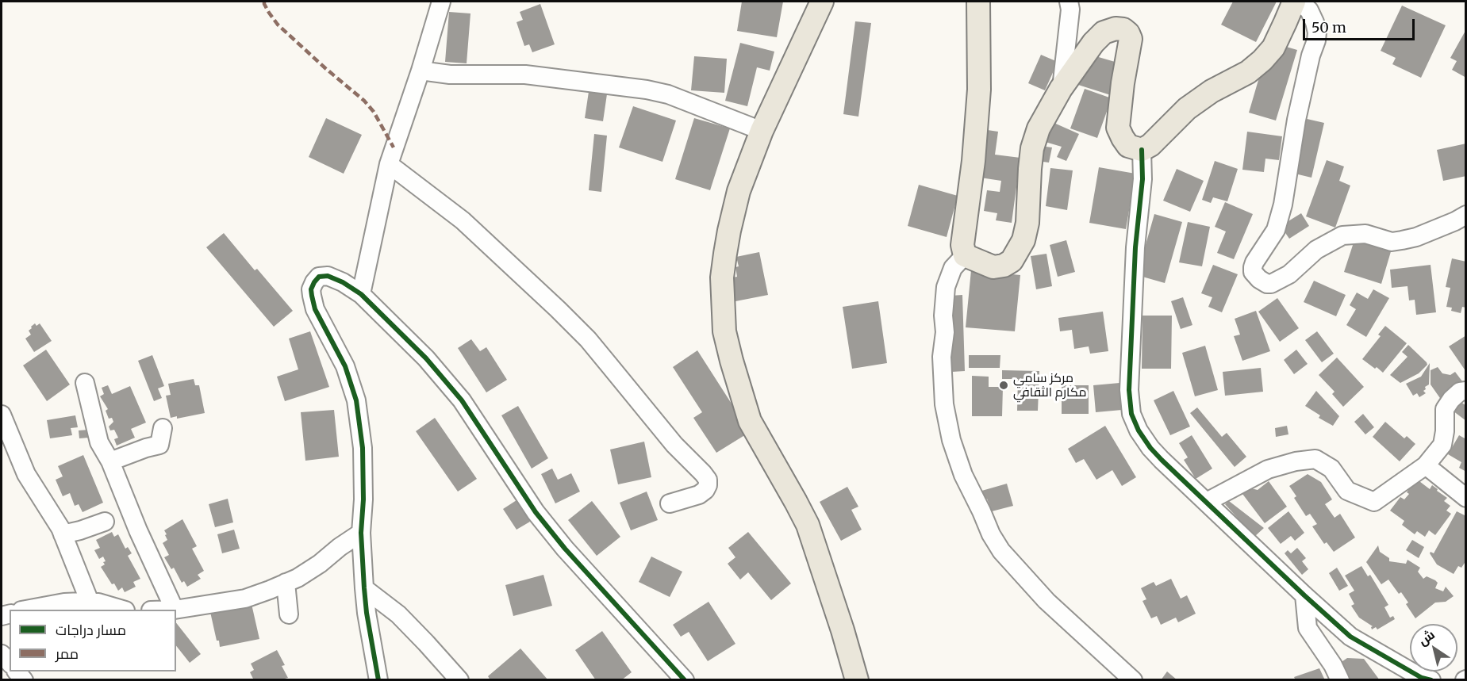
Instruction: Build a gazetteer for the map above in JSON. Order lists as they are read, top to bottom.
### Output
{
  "places": ["مركز سامي مكارم الثقافي"],
  "legend": ["مسار دراجات", "ممر"],
  "scale_bar": "50 m",
  "north": "top left"
}
